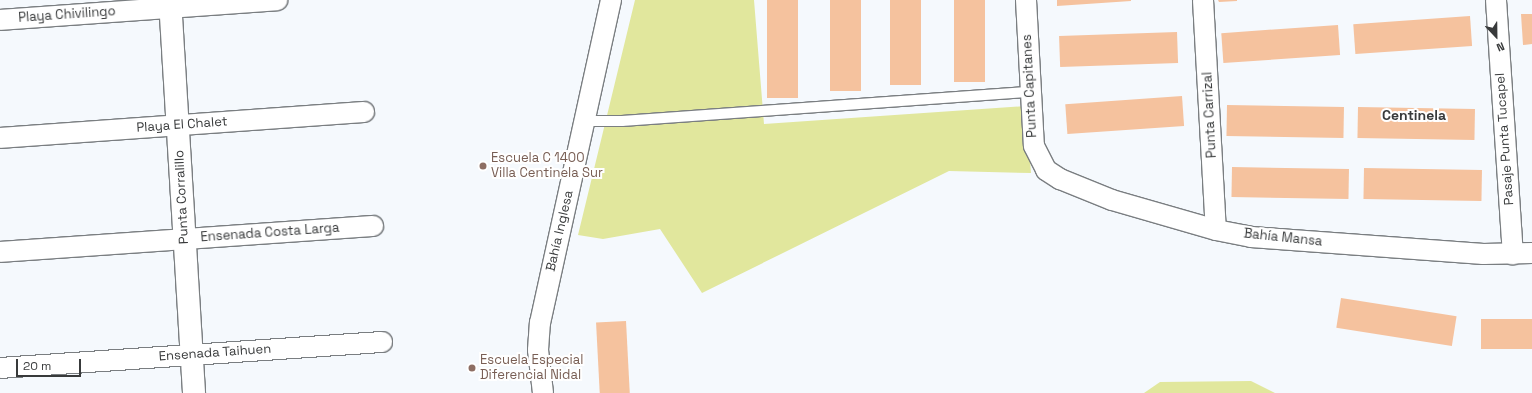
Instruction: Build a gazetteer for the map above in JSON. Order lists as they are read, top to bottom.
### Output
{
  "streets": {
    "street": [
      "Playa Chivilingo",
      "Punta Capitanes",
      "Punta Carrizal",
      "Playa El Chalet",
      "Pasaje Punta Tucapel",
      "Punta Corralillo",
      "Bahía Inglesa",
      "Ensenada Costa Larga",
      "Bahía Mansa",
      "Ensenada Taihuen"
    ]
  },
  "crossings": [
    ["Playa Chivilingo", "Punta Corralillo"],
    ["Punta Capitanes", "Bahía Mansa"],
    ["Punta Carrizal", "Bahía Mansa"],
    ["Playa El Chalet", "Punta Corralillo"],
    ["Pasaje Punta Tucapel", "Bahía Mansa"],
    ["Punta Corralillo", "Ensenada Costa Larga"],
    ["Punta Corralillo", "Ensenada Taihuen"]
  ],
  "districts": ["Centinela"],
  "places": ["Escuela C 1400 Villa Centinela Sur", "Escuela Especial Diferencial Nidal"],
  "scale_bar": "20 m",
  "north": "bottom"
}
